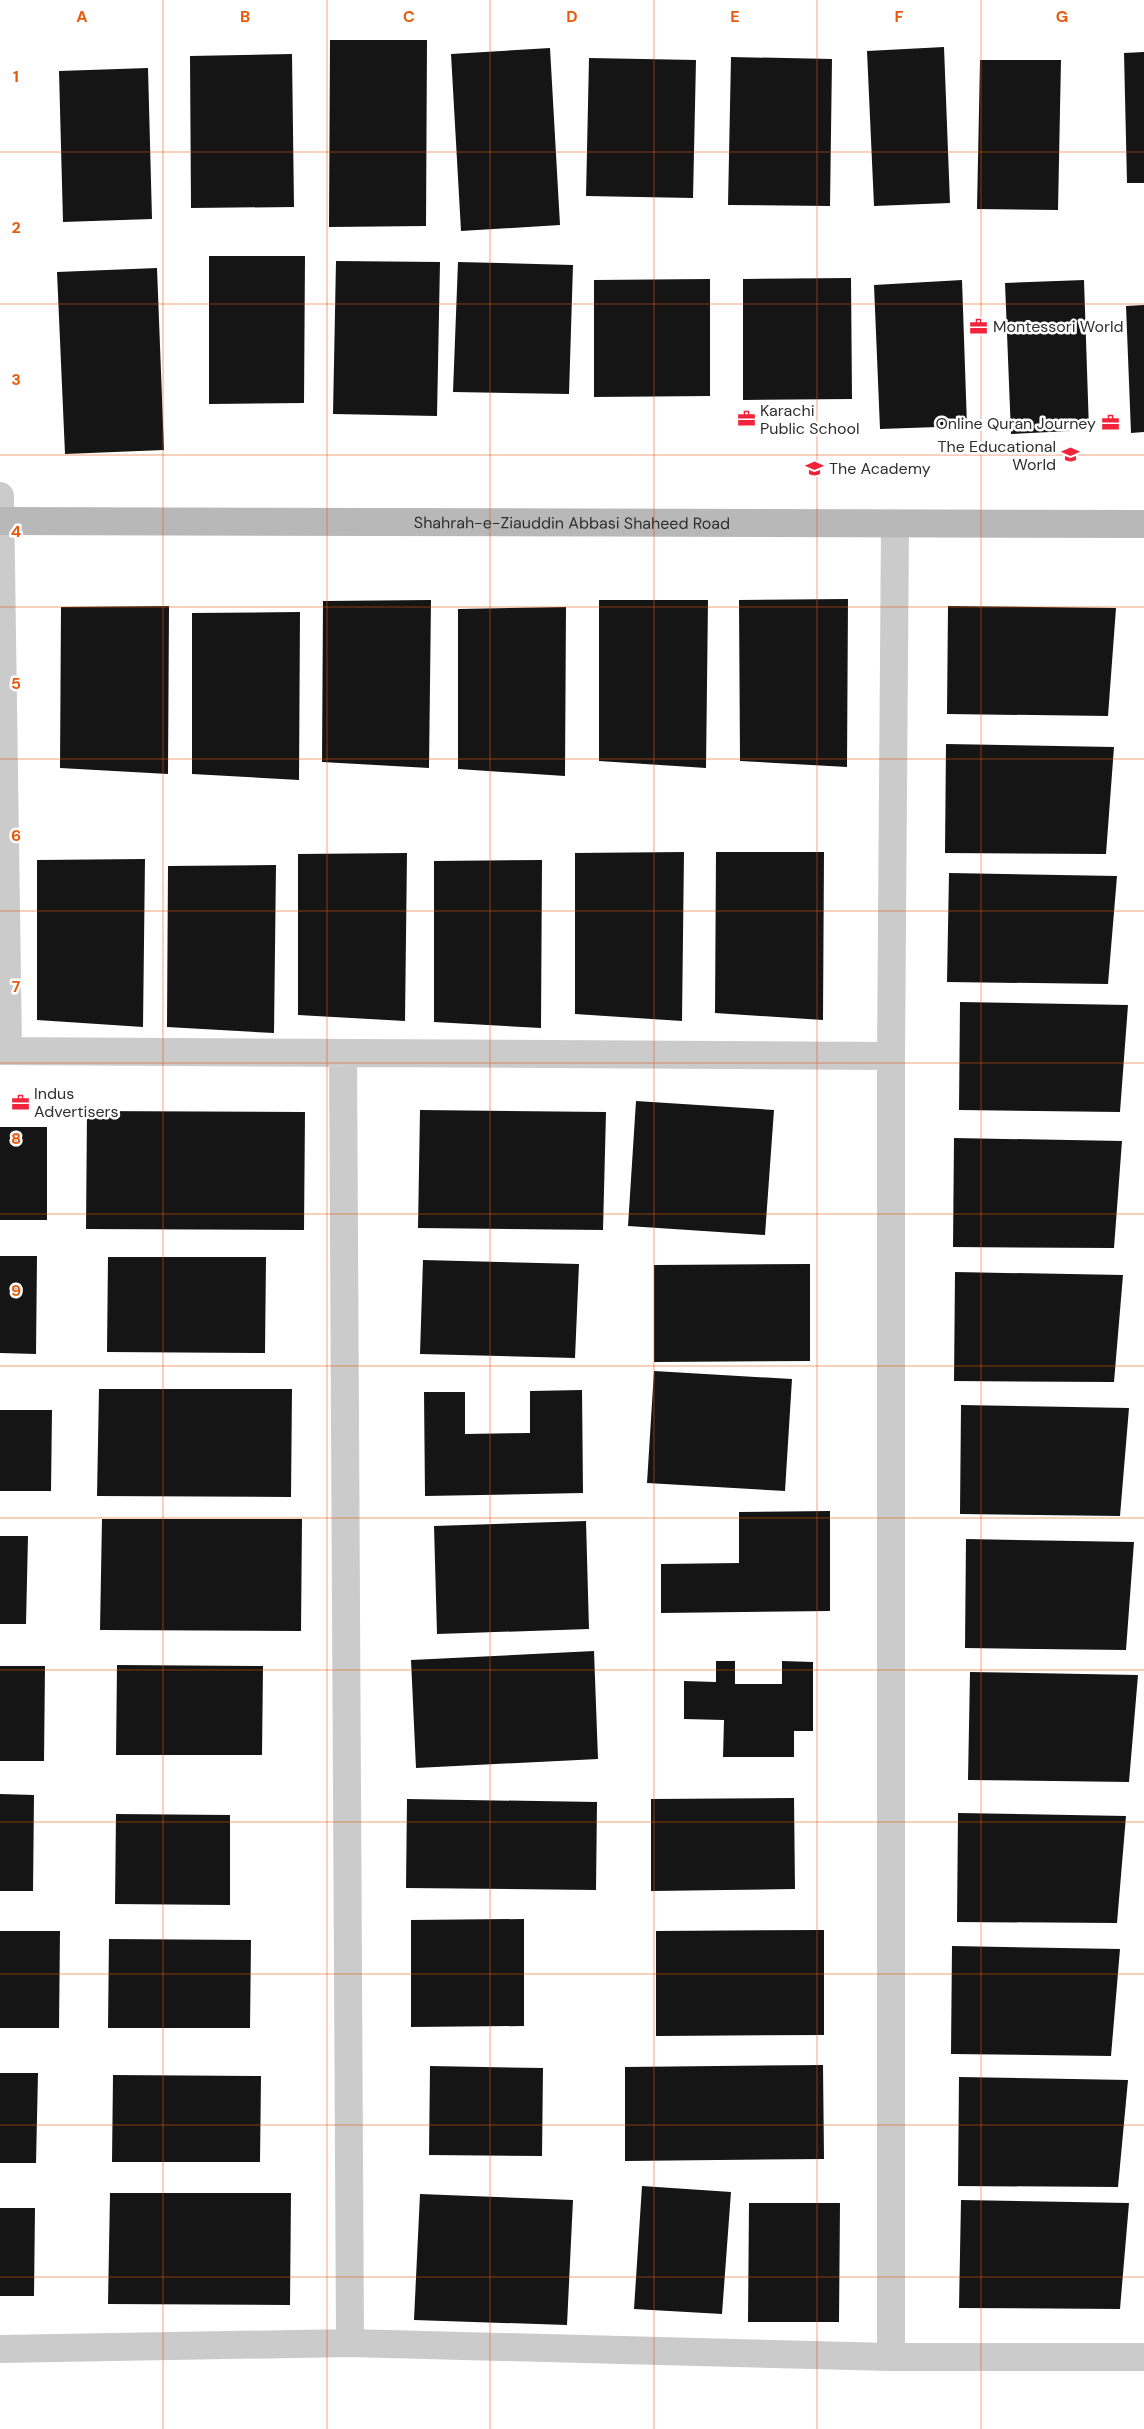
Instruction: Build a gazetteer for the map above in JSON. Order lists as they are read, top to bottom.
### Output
{
  "streets": {
    "street": ["Shahrah-e-Ziauddin Abbasi Shaheed Road"]
  },
  "places": {
    "office": [
      "Montessori World",
      "Karachi Public School",
      "Online Quran Journey",
      "Indus Advertisers"
    ],
    "school or university": ["The Educational World", "The Academy"]
  },
  "grid": {
    "columns": [
      "A",
      "B",
      "C",
      "D",
      "E",
      "F",
      "G"
    ],
    "rows": [
      "1",
      "2",
      "3",
      "4",
      "5",
      "6",
      "7",
      "8",
      "9"
    ]
  }
}
